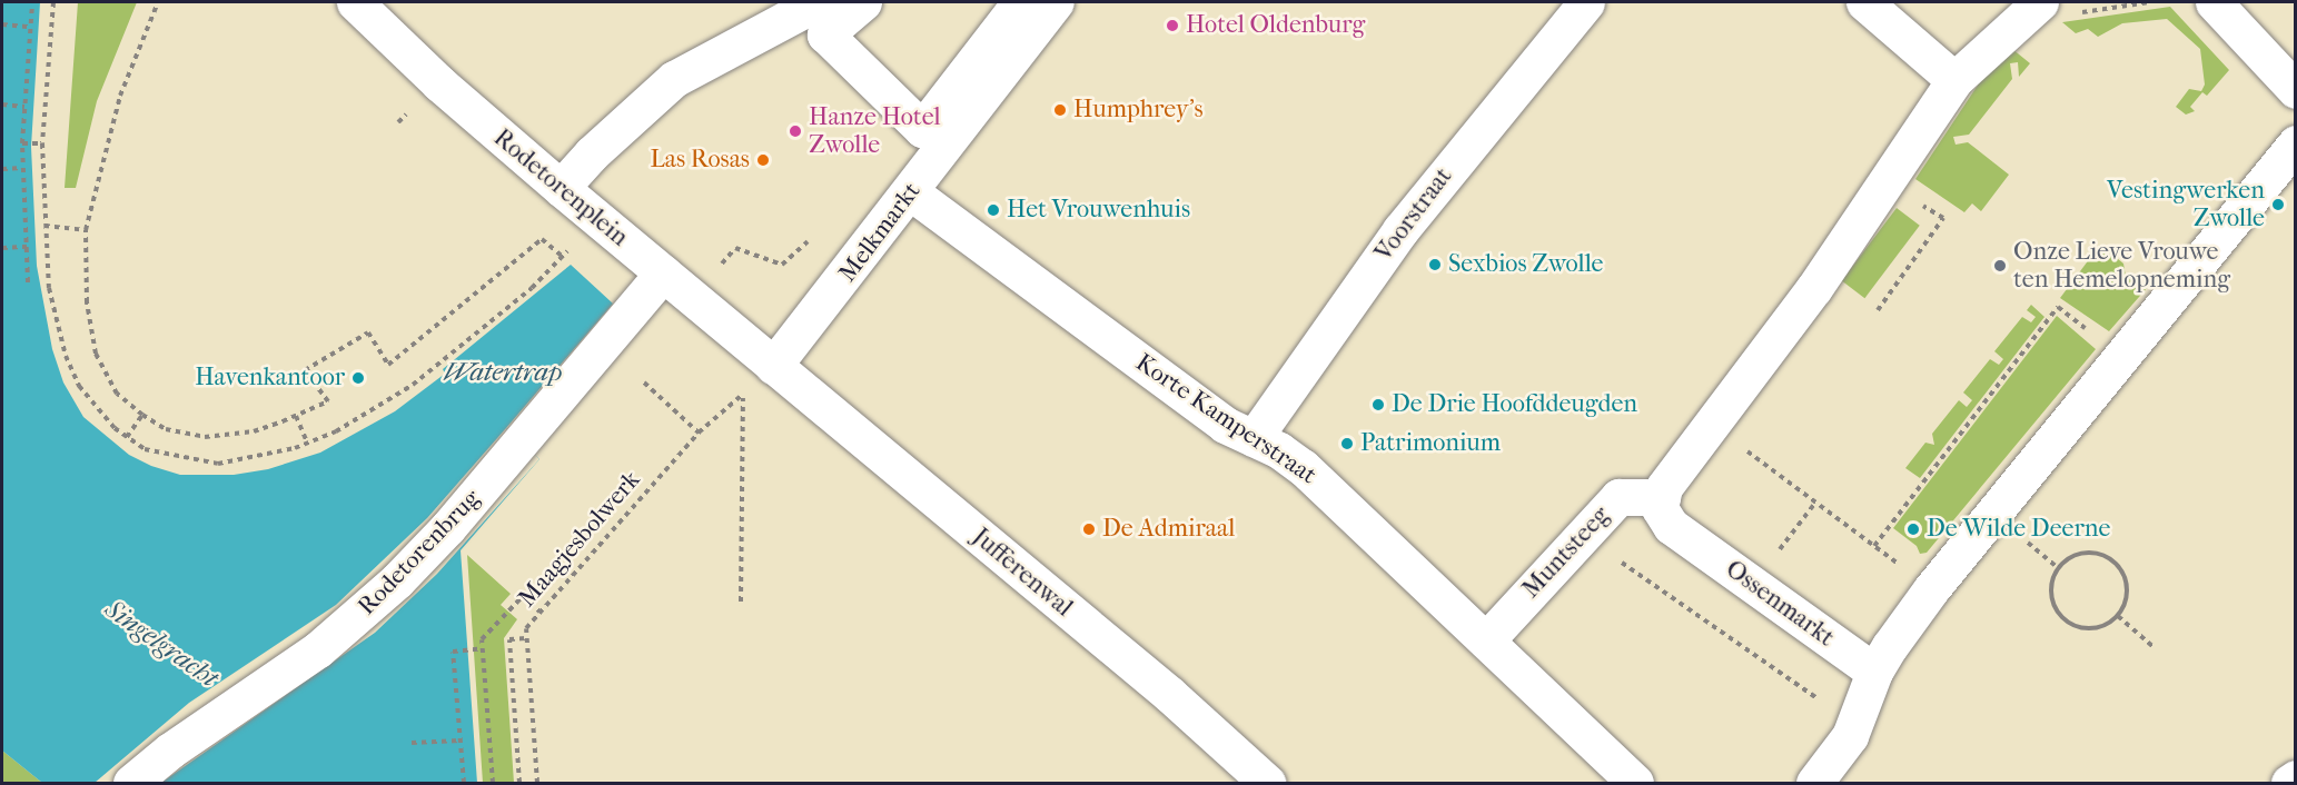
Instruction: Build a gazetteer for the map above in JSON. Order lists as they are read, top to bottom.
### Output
{
  "streets": {
    "street": [
      "Rodetorenplein",
      "Voorstraat",
      "Melkmarkt",
      "Korte Kamperstraat",
      "Rodetorenbrug",
      "Muntsteeg",
      "Jufferenwal",
      "Ossenmarkt"
    ],
    "path": ["Maagjesbolwerk"]
  },
  "crossings": [
    ["Rodetorenplein", "Melkmarkt"],
    ["Rodetorenplein", "Rodetorenbrug"],
    ["Rodetorenplein", "Jufferenwal"],
    ["Voorstraat", "Korte Kamperstraat"],
    ["Melkmarkt", "Korte Kamperstraat"],
    ["Melkmarkt", "Jufferenwal"],
    ["Korte Kamperstraat", "Muntsteeg"],
    ["Muntsteeg", "Ossenmarkt"]
  ],
  "water": ["Watertrap", "Singelgracht"],
  "places": [
    "Hotel Oldenburg",
    "Humphrey's",
    "Hanze Hotel Zwolle",
    "Las Rosas",
    "Vestingwerken Zwolle",
    "Het Vrouwenhuis",
    "Sexbios Zwolle",
    "Onze Lieve Vrouwe ten Hemelopneming",
    "Havenkantoor",
    "De Drie Hoofddeugden",
    "Patrimonium",
    "De Admiraal",
    "De Wilde Deerne"
  ]
}
